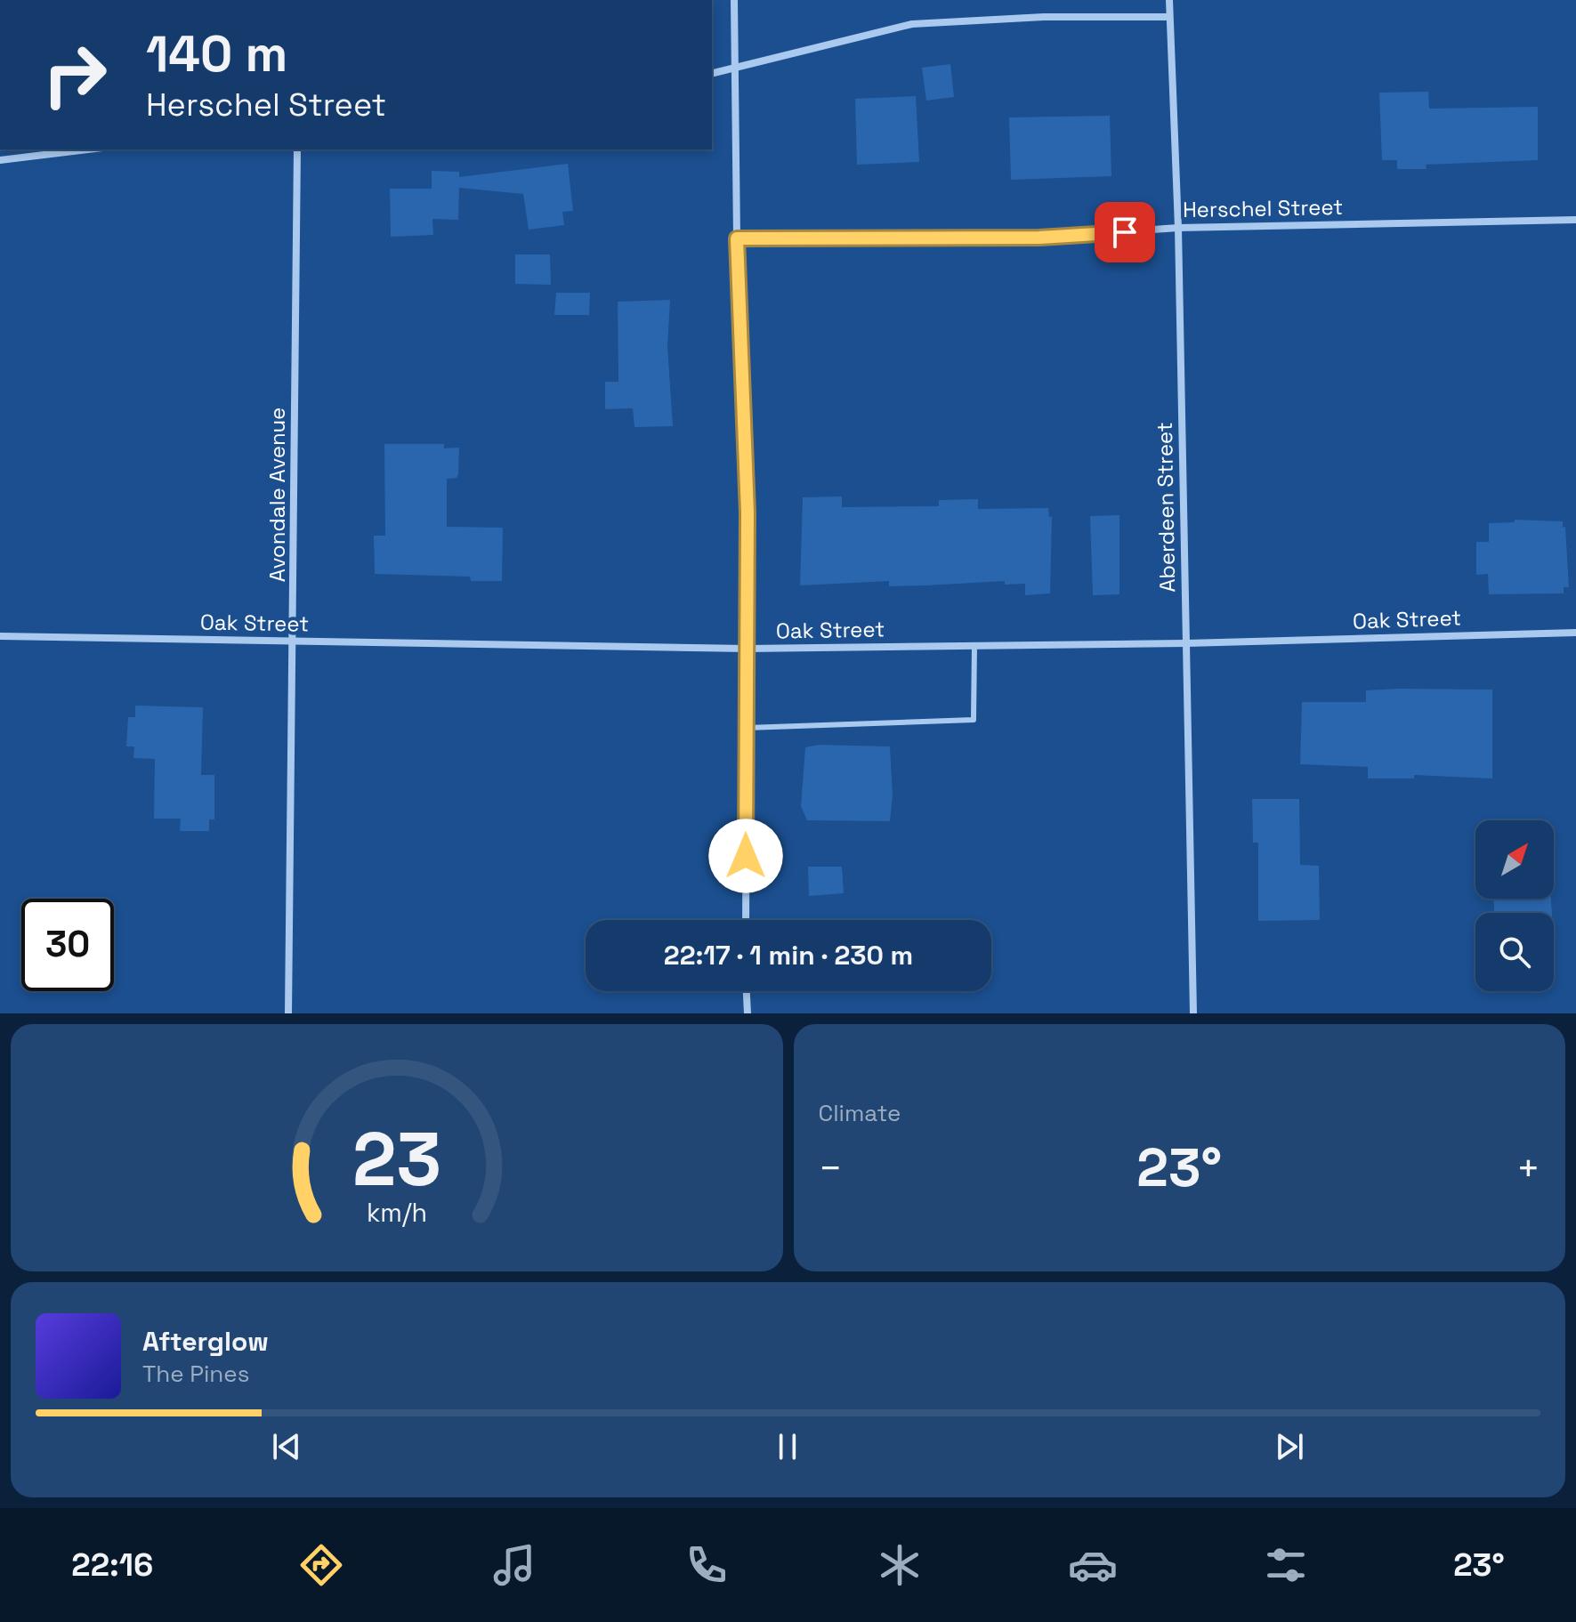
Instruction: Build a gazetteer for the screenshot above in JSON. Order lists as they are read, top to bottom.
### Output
{
  "streets": {
    "street": [
      "Herschel Street",
      "Avondale Avenue",
      "Aberdeen Street",
      "Oak Street"
    ]
  },
  "crossings": [
    ["Herschel Street", "Aberdeen Street"],
    ["Avondale Avenue", "Oak Street"],
    ["Aberdeen Street", "Oak Street"]
  ],
  "north": "top right",
  "page": {
    "turn": ["140 m", "Herschel Street"],
    "limit": "30",
    "trip": "22:17 · 1 min · 230 m",
    "tile": "Climate",
    "heat": ["−", "23°", "+"],
    "song": ["Afterglow", "The Pines"],
    "tabs": ["22:16", "23°"],
    "gauge": ["23", "km/h"]
  }
}
